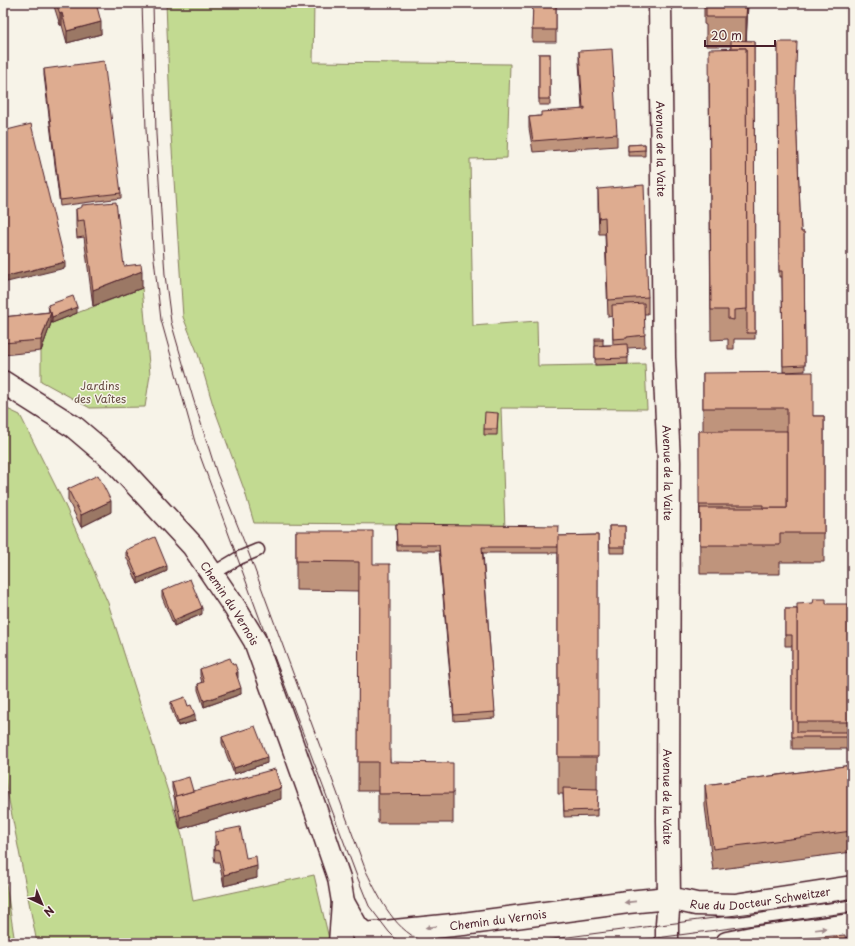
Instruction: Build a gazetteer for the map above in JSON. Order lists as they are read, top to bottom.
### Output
{
  "streets": {
    "street": ["Avenue de la Vaite", "Chemin du Vernois", "Rue du Docteur Schweitzer"]
  },
  "crossings": [
    ["Avenue de la Vaite", "Chemin du Vernois"],
    ["Avenue de la Vaite", "Rue du Docteur Schweitzer"],
    ["Chemin du Vernois", "Rue du Docteur Schweitzer"]
  ],
  "parks": ["Jardins des Vaîtes"],
  "scale_bar": "20 m",
  "north": "bottom right"
}
